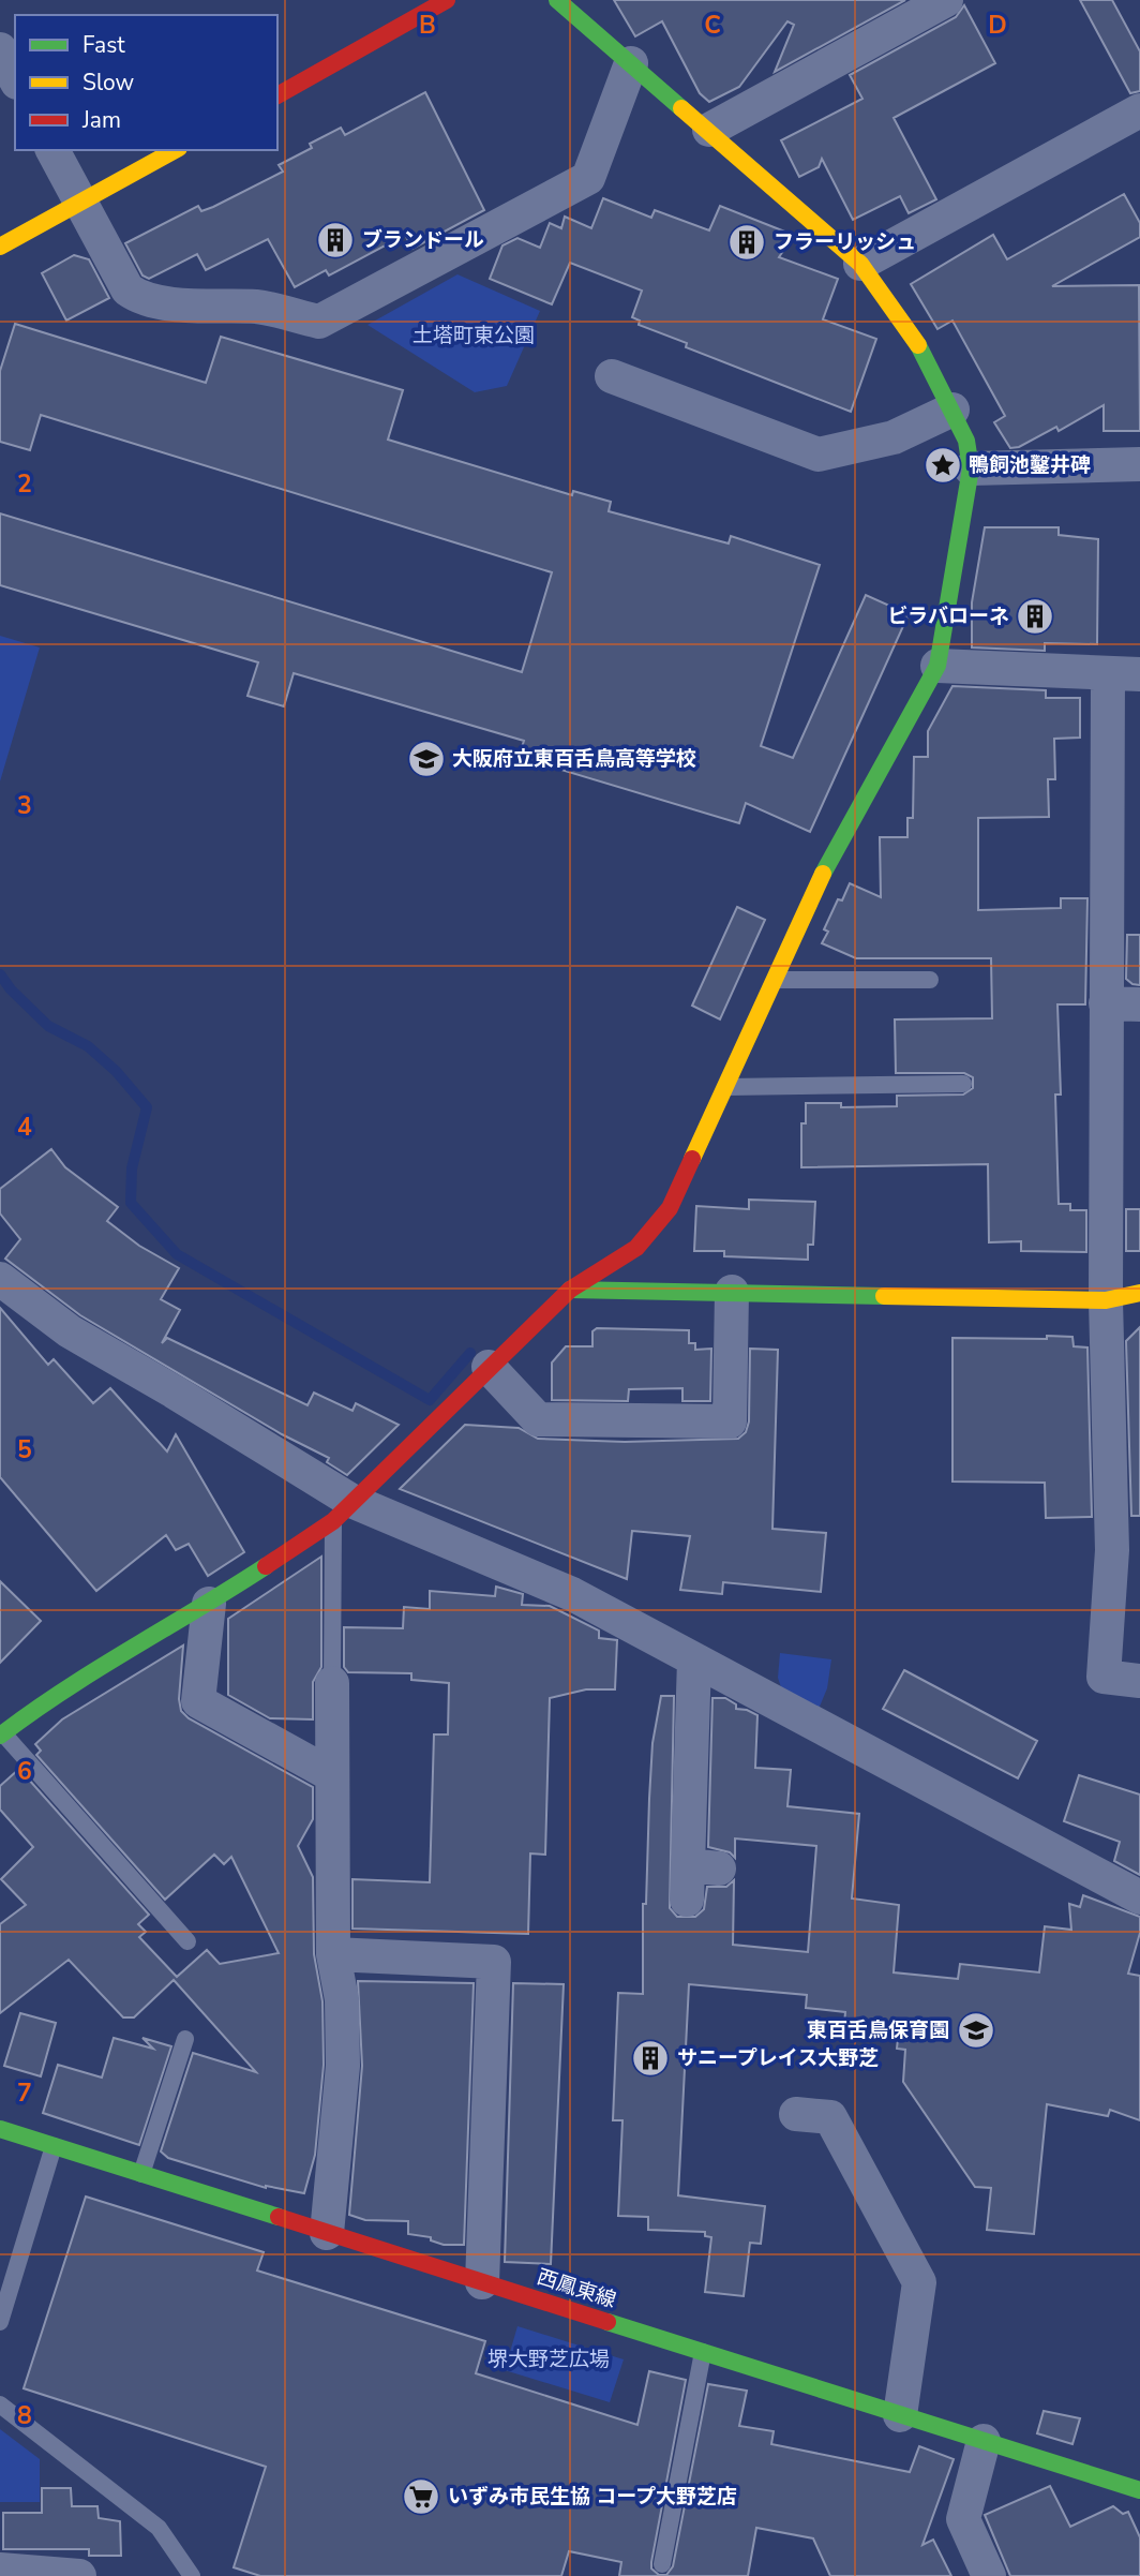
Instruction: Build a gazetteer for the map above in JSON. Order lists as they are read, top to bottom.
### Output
{
  "streets": {
    "street": ["西鳳東線"]
  },
  "parks": ["土塔町東公園", "堺大野芝広場"],
  "places": {
    "building": [
      "ブランドール",
      "フラーリッシュ",
      "ビラバローネ",
      "サニープレイス大野芝"
    ],
    "place": ["鴨飼池鑿井碑"],
    "school or university": ["大阪府立東百舌鳥高等学校", "東百舌鳥保育園"],
    "supermarket": ["いずみ市民生協 コープ大野芝店"]
  },
  "legend": ["Fast", "Slow", "Jam"],
  "grid": {
    "columns": ["B", "C", "D"],
    "rows": [
      "2",
      "3",
      "4",
      "5",
      "6",
      "7",
      "8"
    ]
  }
}
